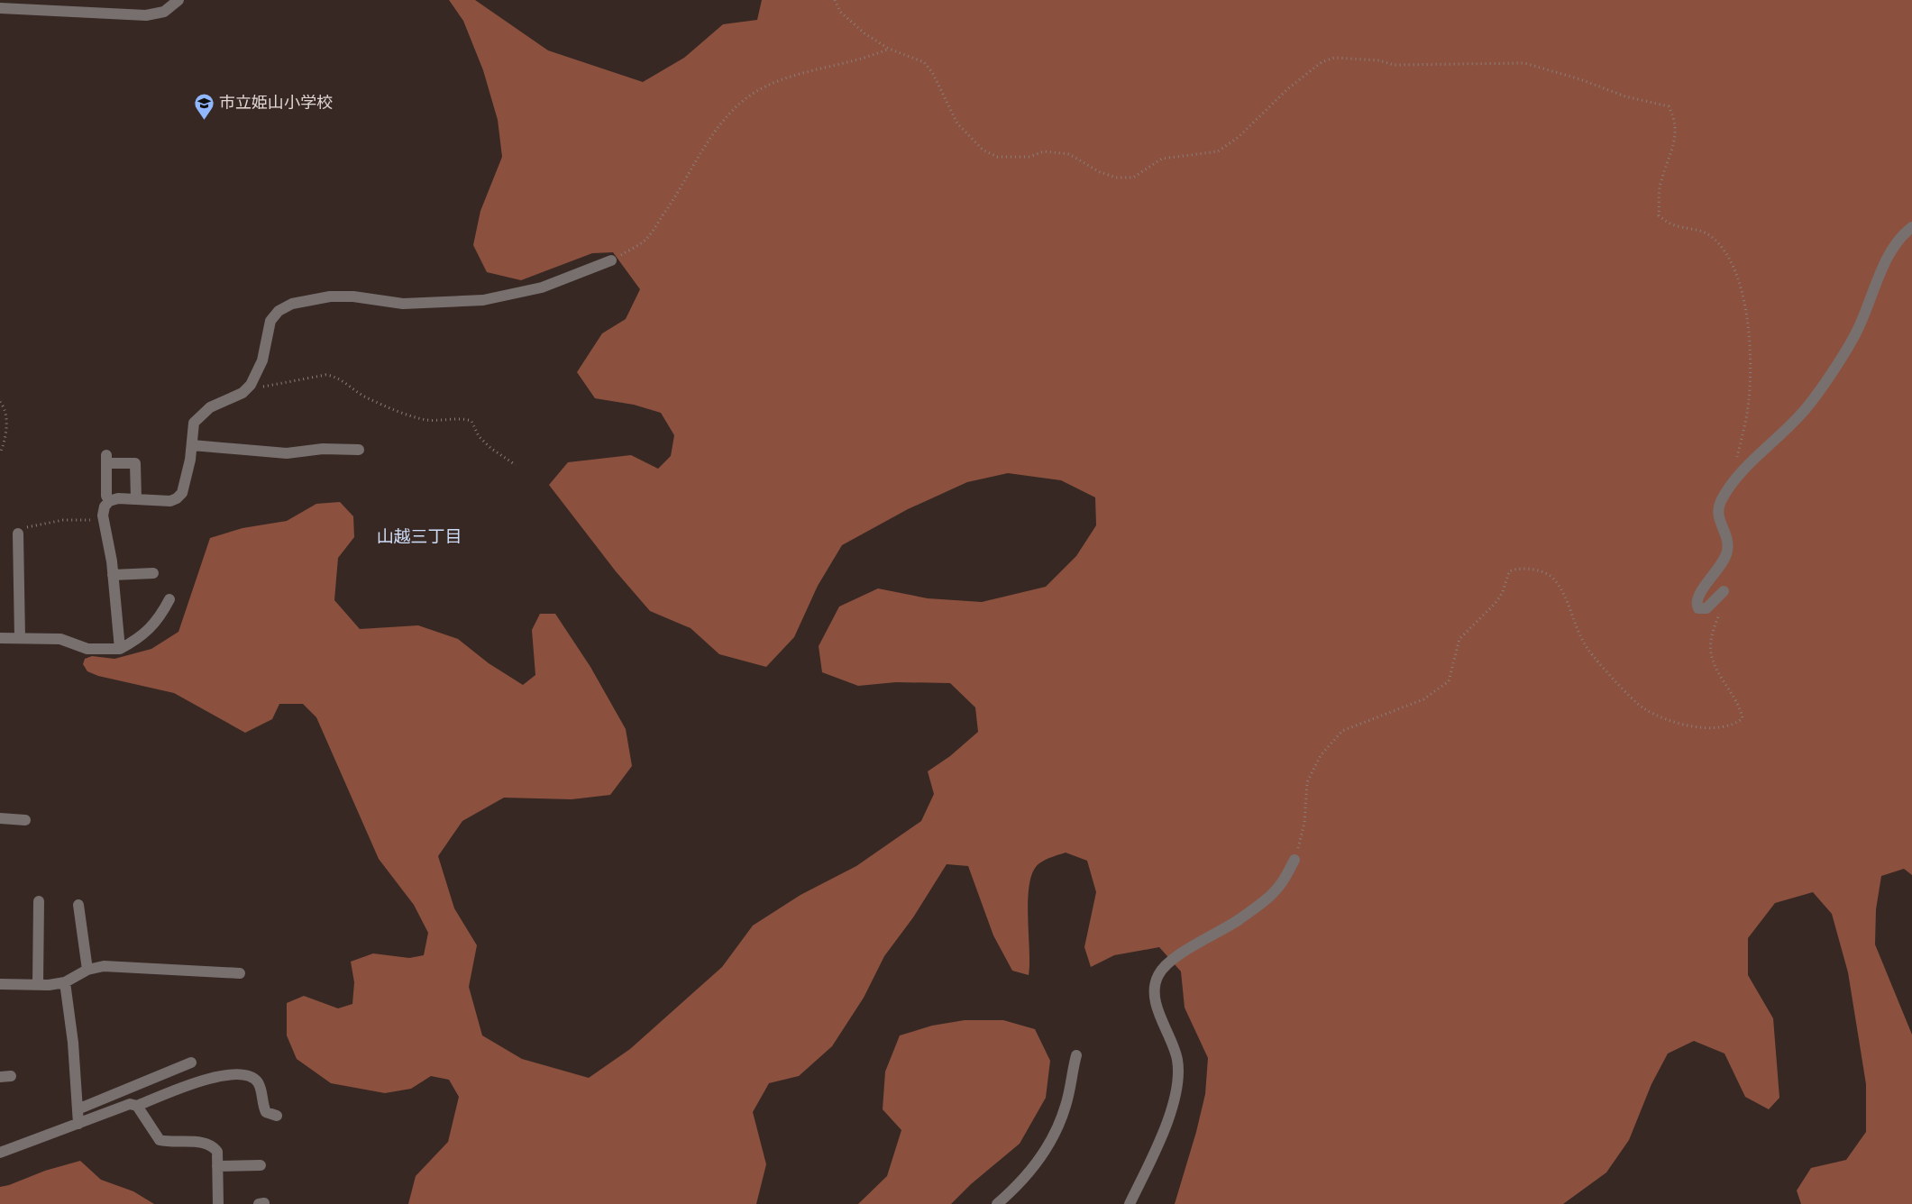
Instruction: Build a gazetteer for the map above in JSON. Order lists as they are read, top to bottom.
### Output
{
  "districts": ["山越三丁目"],
  "places": {
    "school or university": ["市立姫山小学校"]
  }
}
